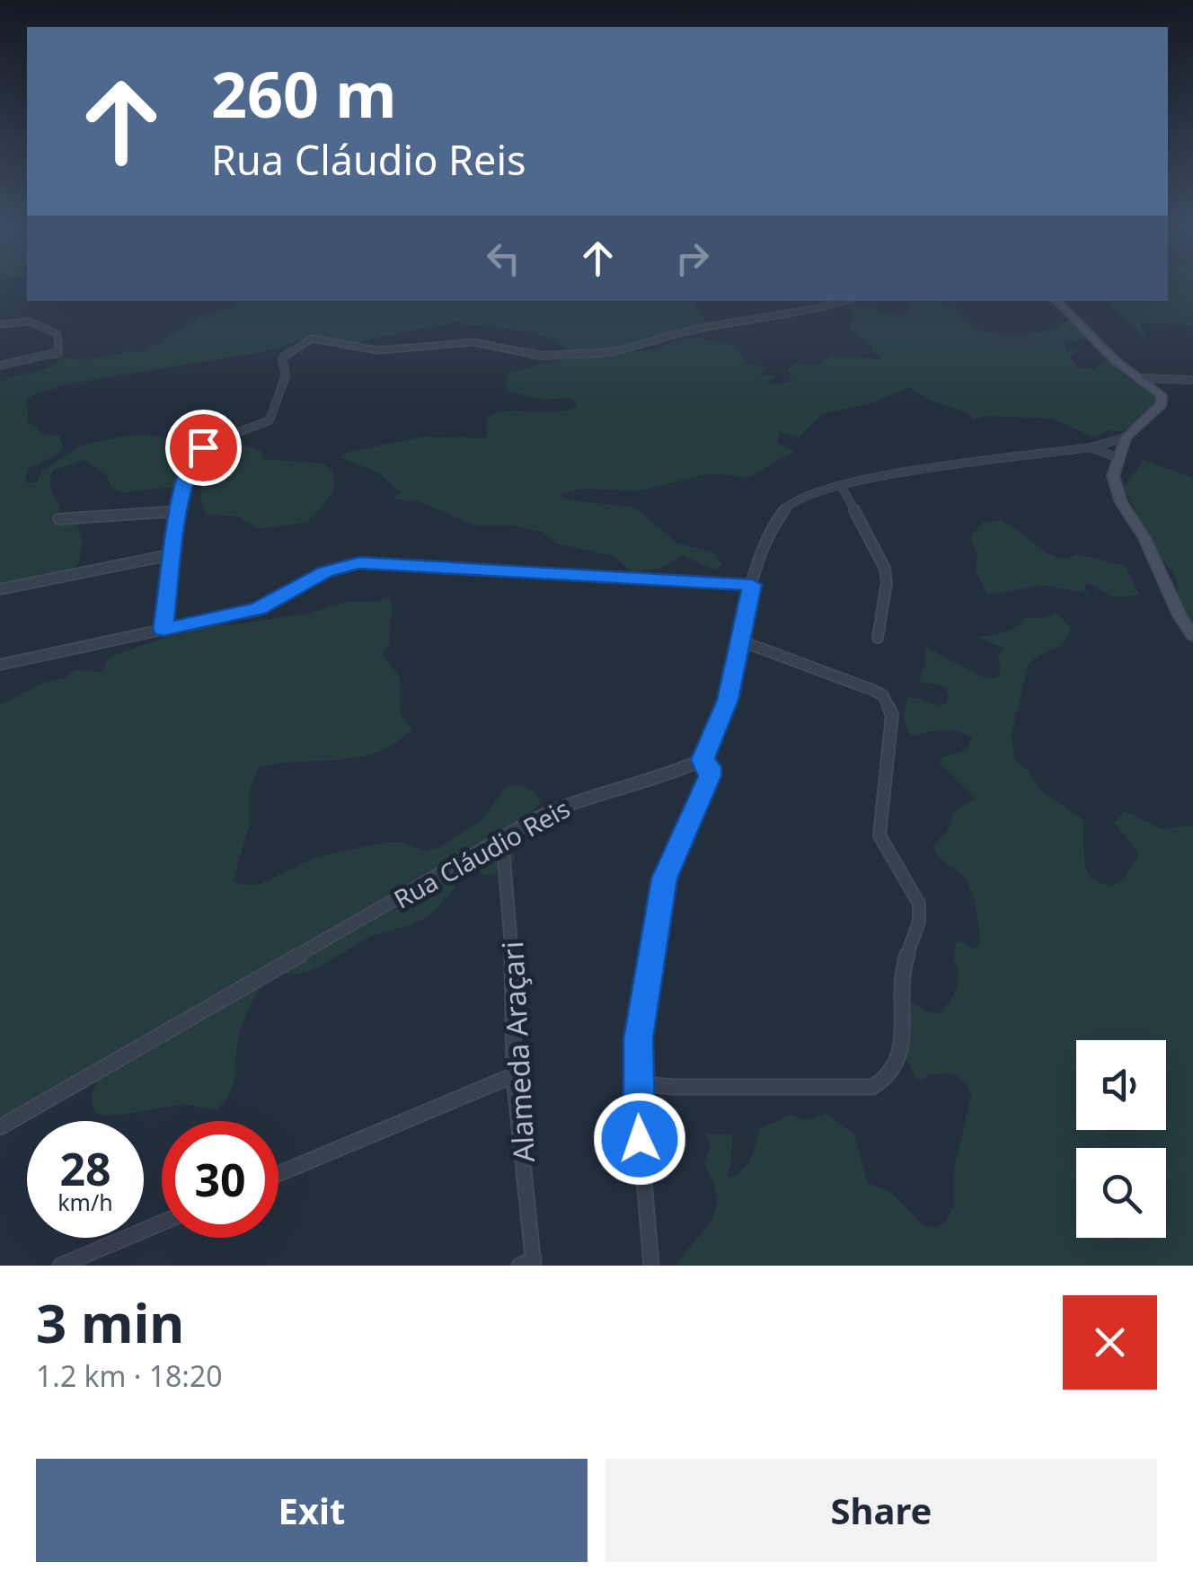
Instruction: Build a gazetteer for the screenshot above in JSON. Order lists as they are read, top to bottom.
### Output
{
  "streets": {
    "street": ["Rua Cláudio Reis", "Alameda Araçari"]
  },
  "crossings": [
    ["Rua Cláudio Reis", "Alameda Araçari"]
  ],
  "page": {
    "turn": ["260 m", "Rua Cláudio Reis"],
    "speed": "28 km/h",
    "limit": "30",
    "heading": ["3 min", "1.2 km · 18:20"],
    "buttons": ["Exit", "Share"]
  }
}
